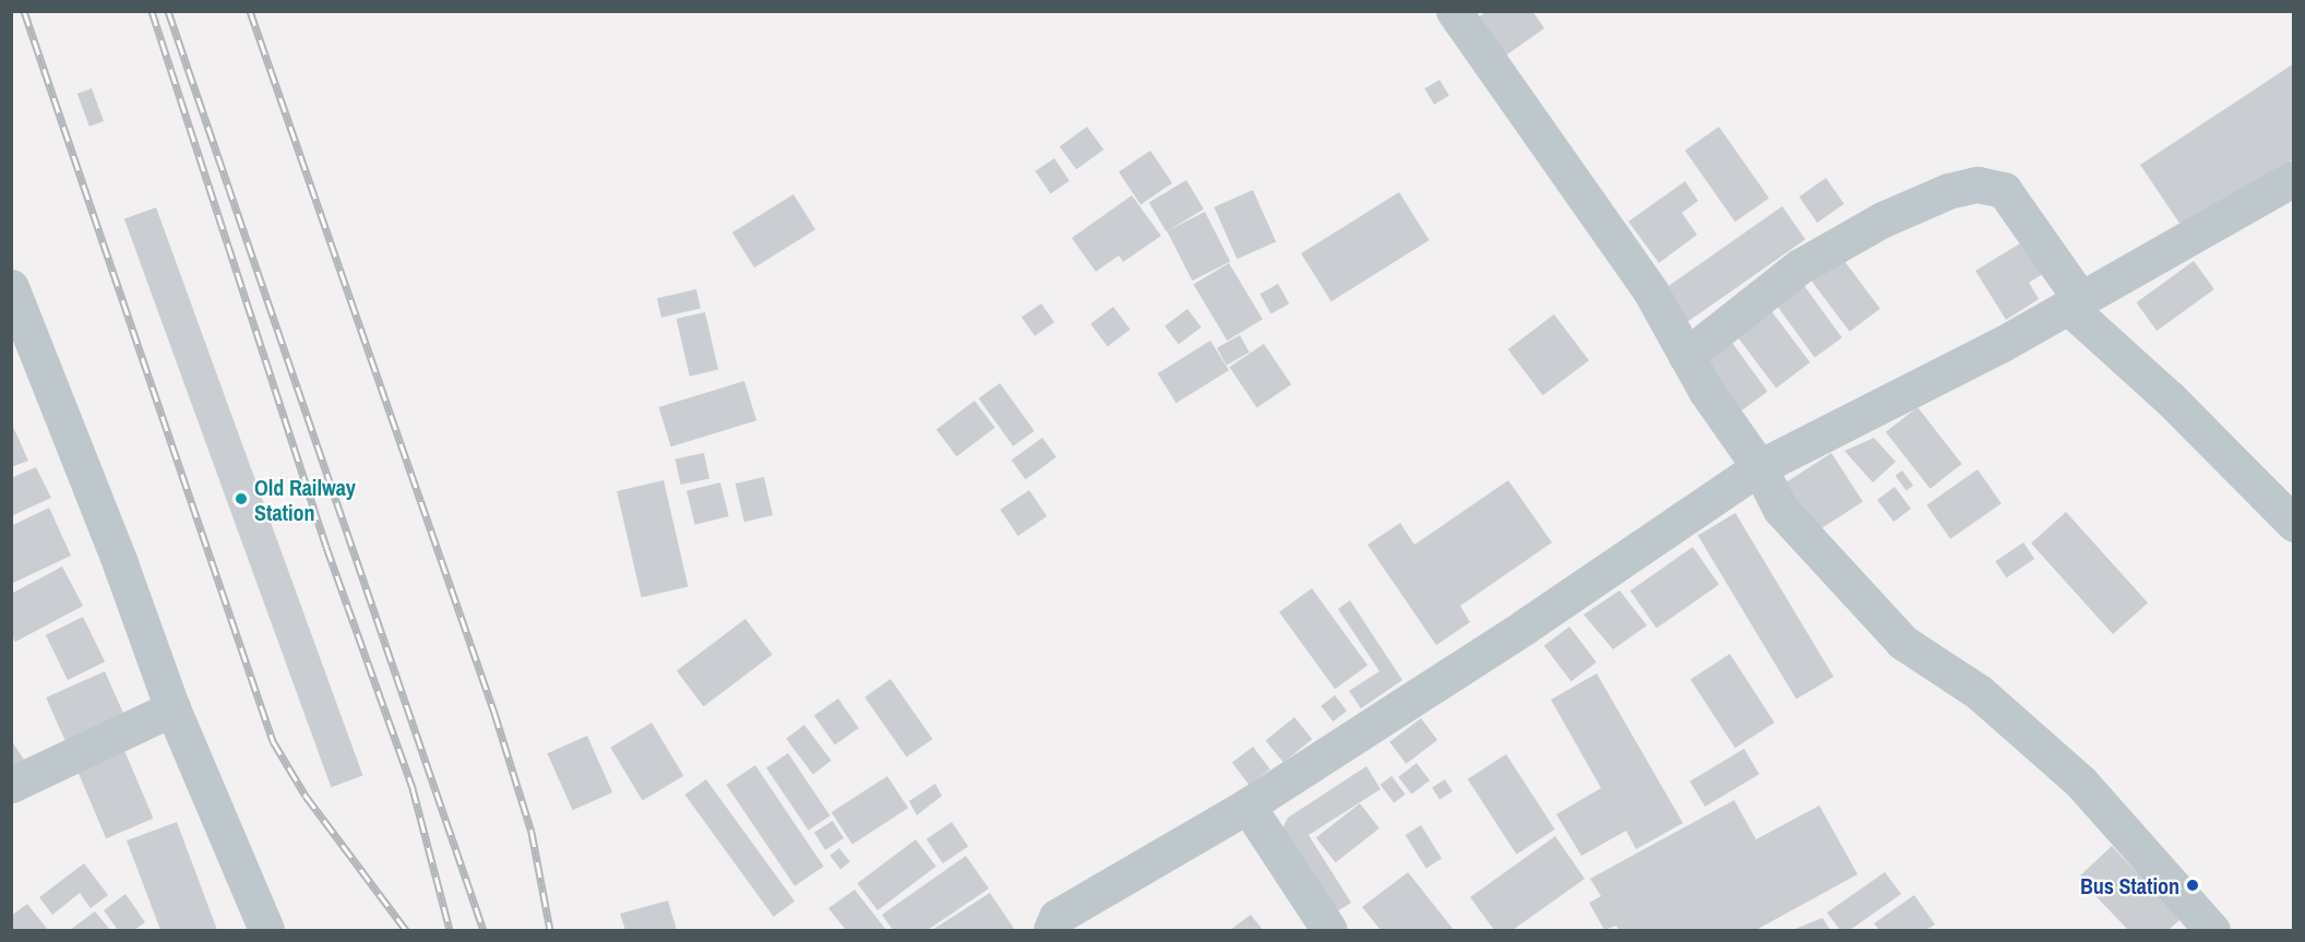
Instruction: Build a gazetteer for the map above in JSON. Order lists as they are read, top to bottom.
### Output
{
  "places": ["Old Railway Station", "Bus Station"]
}
